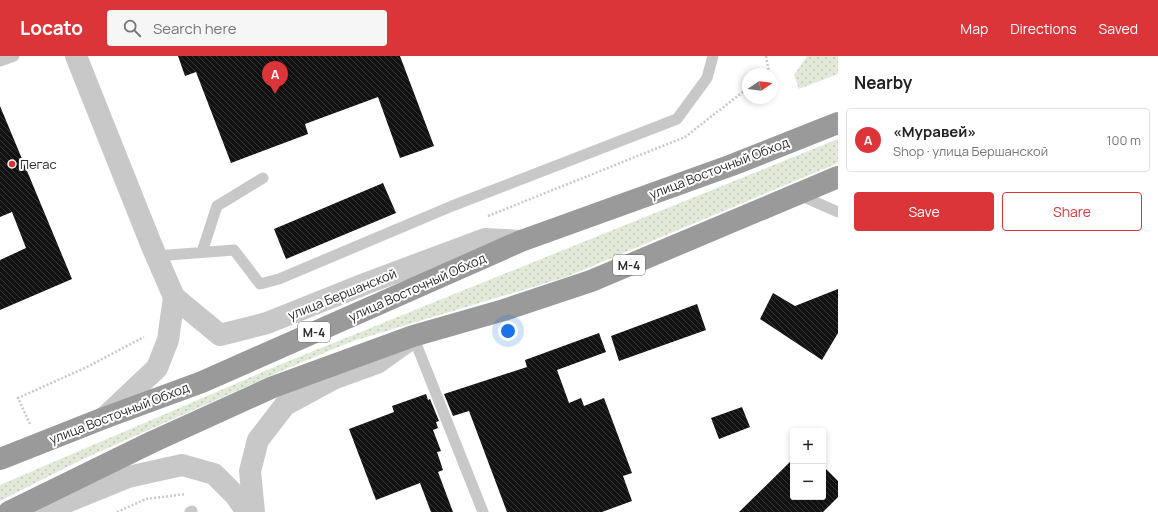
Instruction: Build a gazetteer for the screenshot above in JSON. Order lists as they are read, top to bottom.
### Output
{
  "streets": {
    "highway": ["улица Восточный Обход", "М-4"],
    "street": ["улица Бершанской"]
  },
  "crossings": [
    ["улица Восточный Обход", "улица Бершанской"]
  ],
  "places": ["Пегас"],
  "north": "right",
  "page": {
    "header": "Locato",
    "search": "Search here",
    "nav": ["Map", "Directions", "Saved"],
    "heading": "Nearby",
    "pins": "A",
    "list": [
      {
        "mark": "A",
        "name": "«Муравей»",
        "note": "Shop · улица Бершанской",
        "value": "100 m"
      }
    ],
    "buttons": ["Save", "Share"],
    "map_buttons": ["+", "−"]
  }
}
